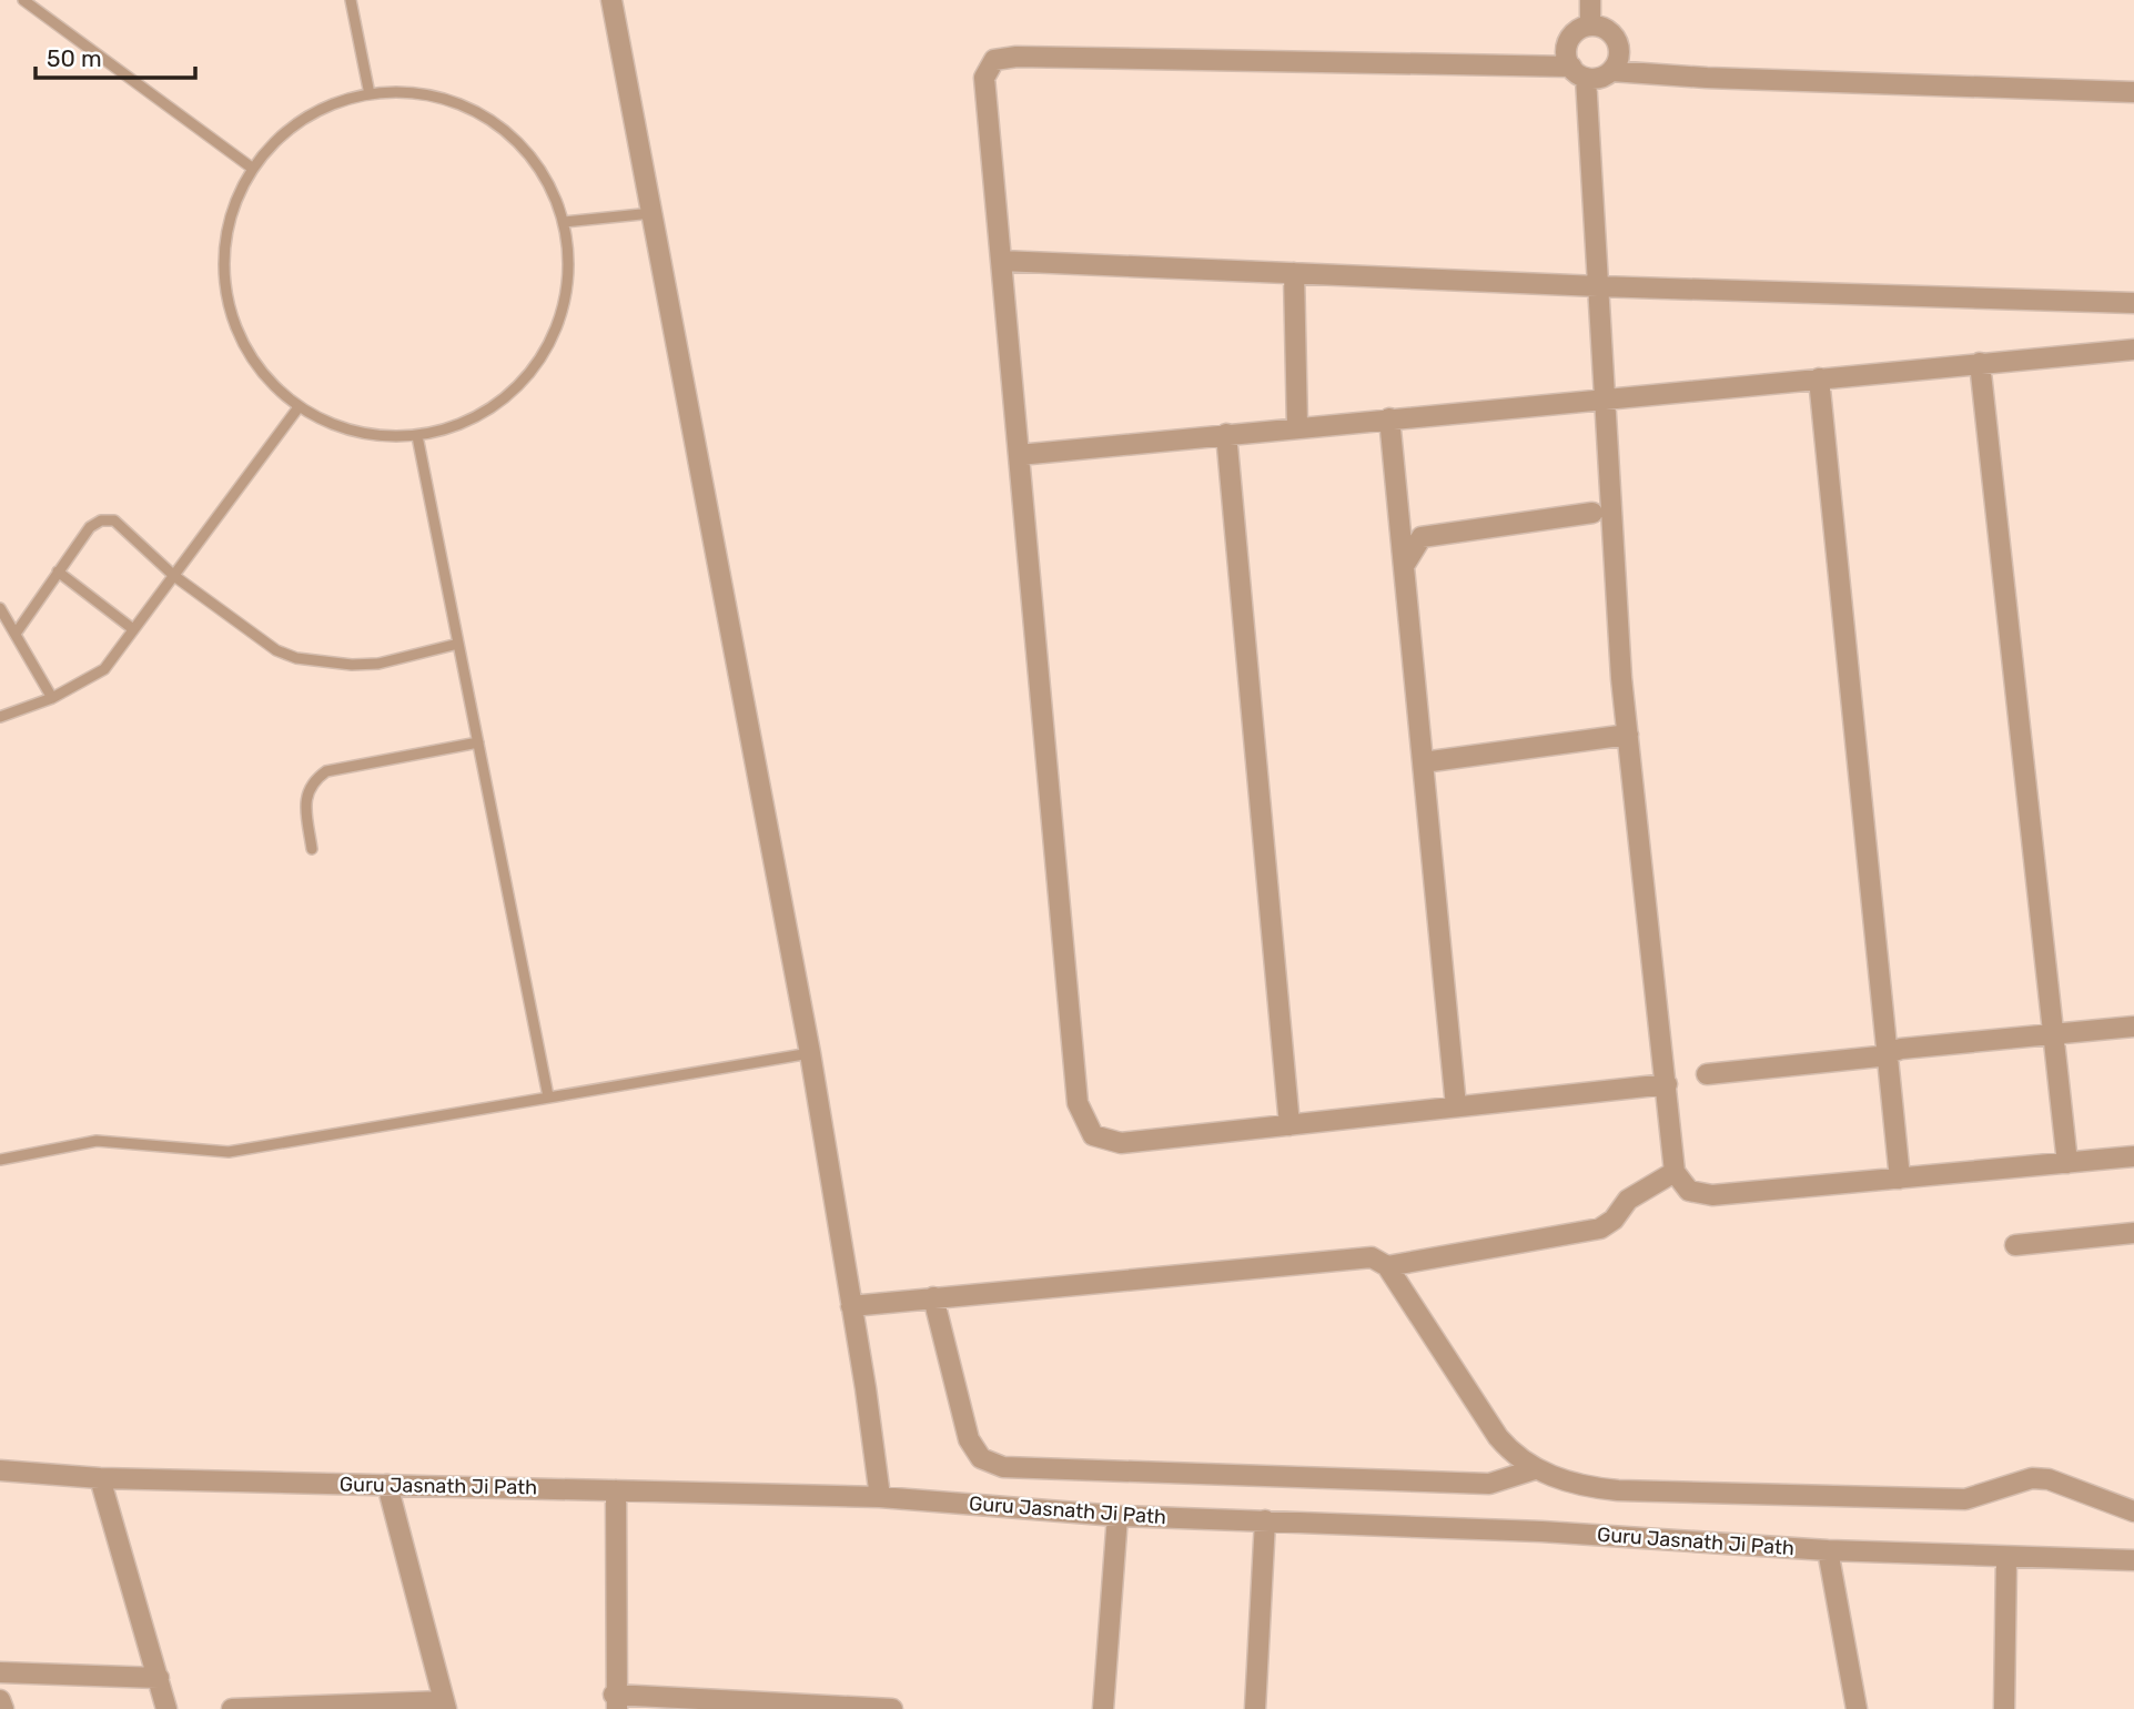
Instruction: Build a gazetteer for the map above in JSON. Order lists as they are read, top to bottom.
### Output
{
  "streets": {
    "street": ["Guru Jasnath Ji Path"]
  },
  "scale_bar": "50 m"
}
